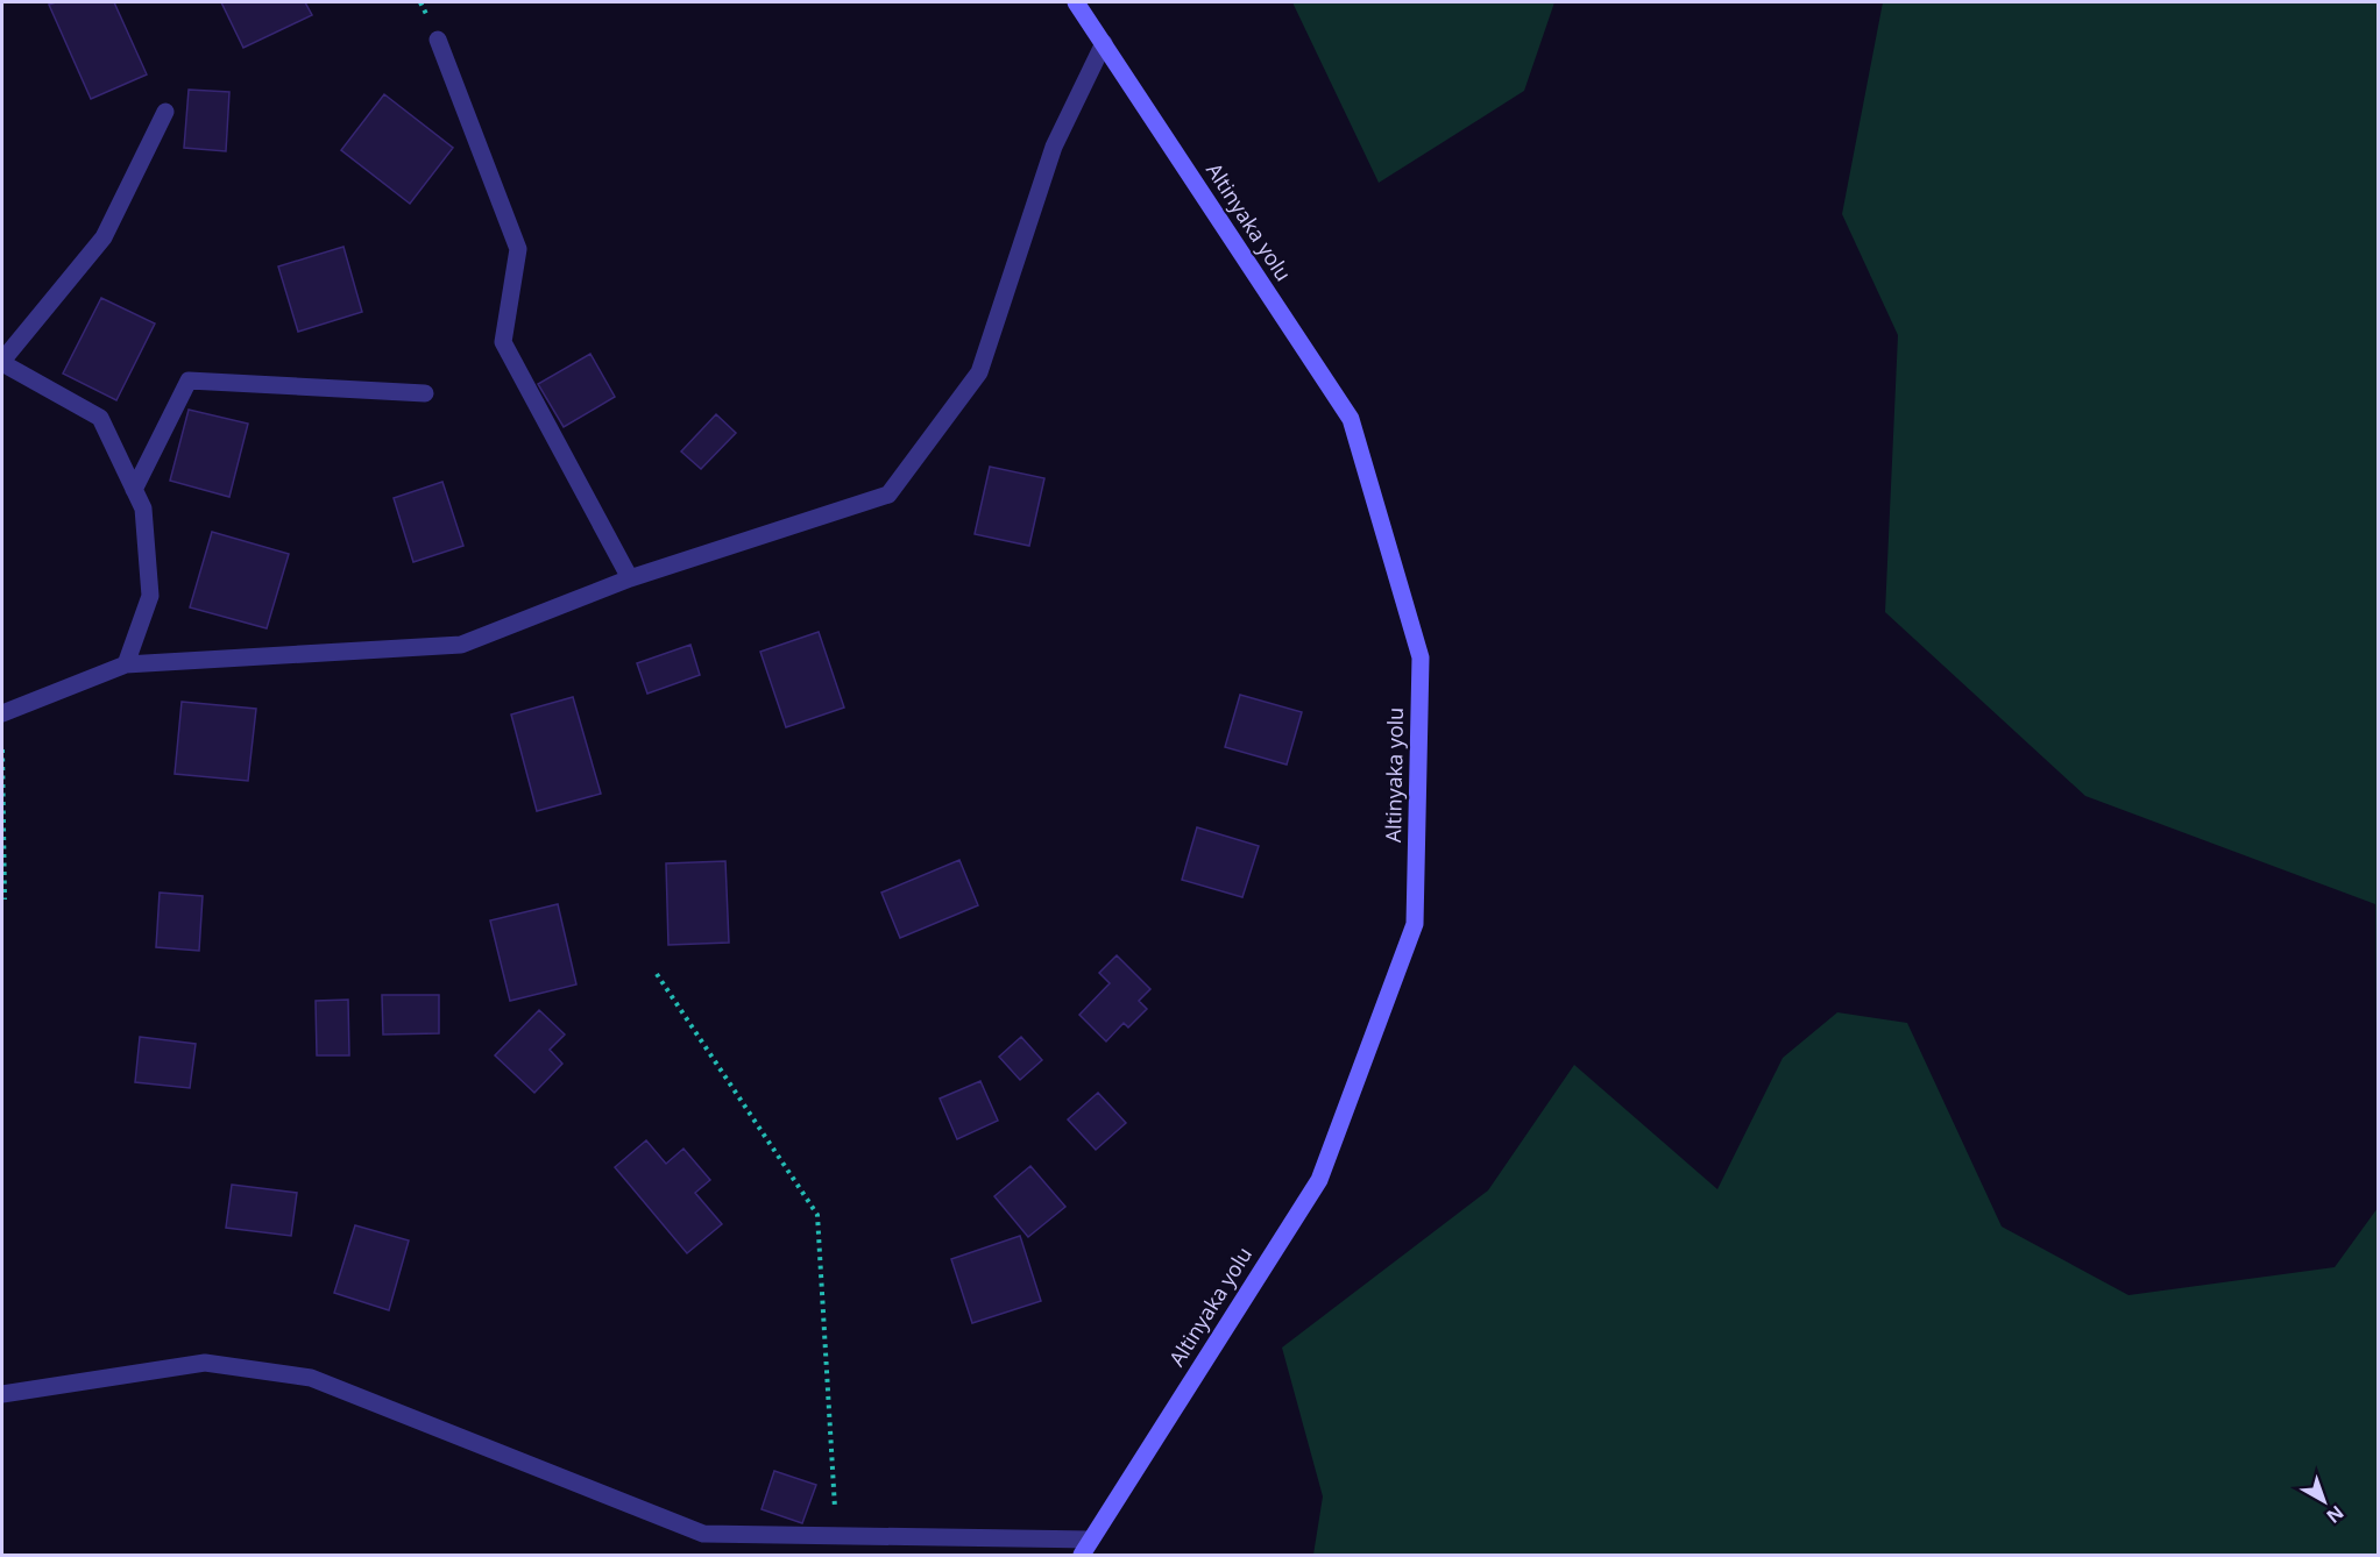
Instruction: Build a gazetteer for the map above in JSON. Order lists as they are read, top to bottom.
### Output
{
  "streets": {
    "main road": ["Altinyaka yolu"]
  },
  "north": "bottom right"
}
